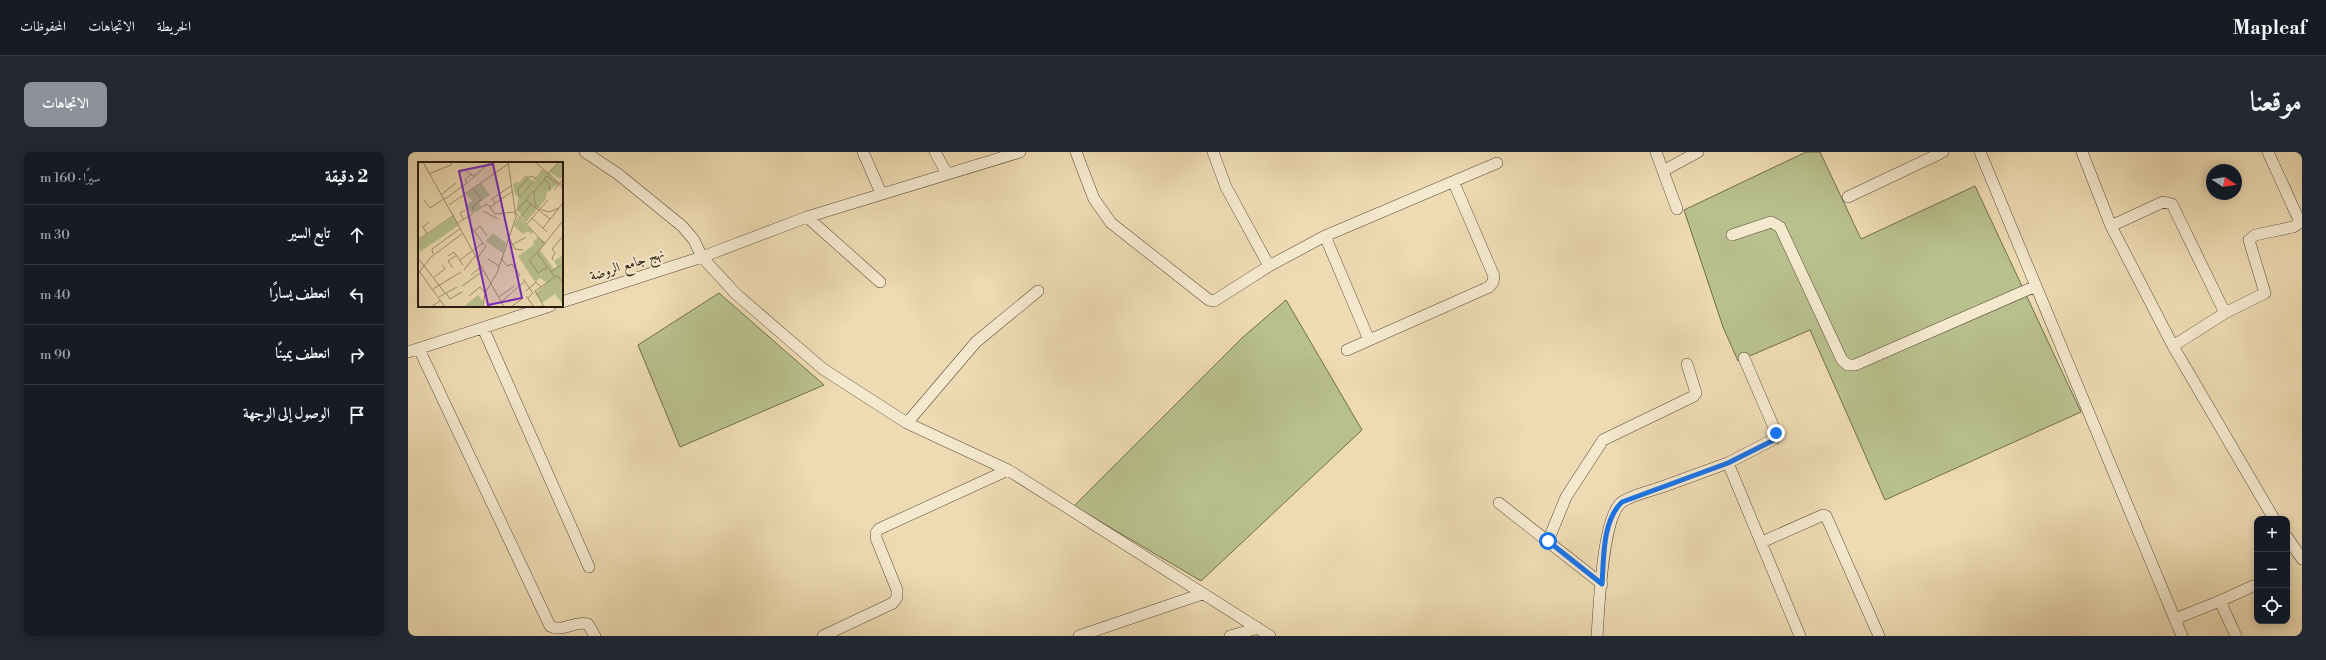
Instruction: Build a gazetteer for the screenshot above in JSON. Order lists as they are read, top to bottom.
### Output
{
  "streets": {
    "street": ["نهج جامع الروضة"]
  },
  "north": "right",
  "page": {
    "header": "Mapleaf",
    "nav": ["الخريطة", "الاتجاهات", "المحفوظات"],
    "title": "موقعنا",
    "buttons": "الاتجاهات",
    "heading": ["2 دقيقة", "سيرًا · 160 m"],
    "list": [
      ["تابع السير", "30 m"],
      ["انعطف يسارًا", "40 m"],
      ["انعطف يمينًا", "90 m"],
      "الوصول إلى الوجهة"
    ],
    "map_buttons": ["+", "−"]
  }
}
